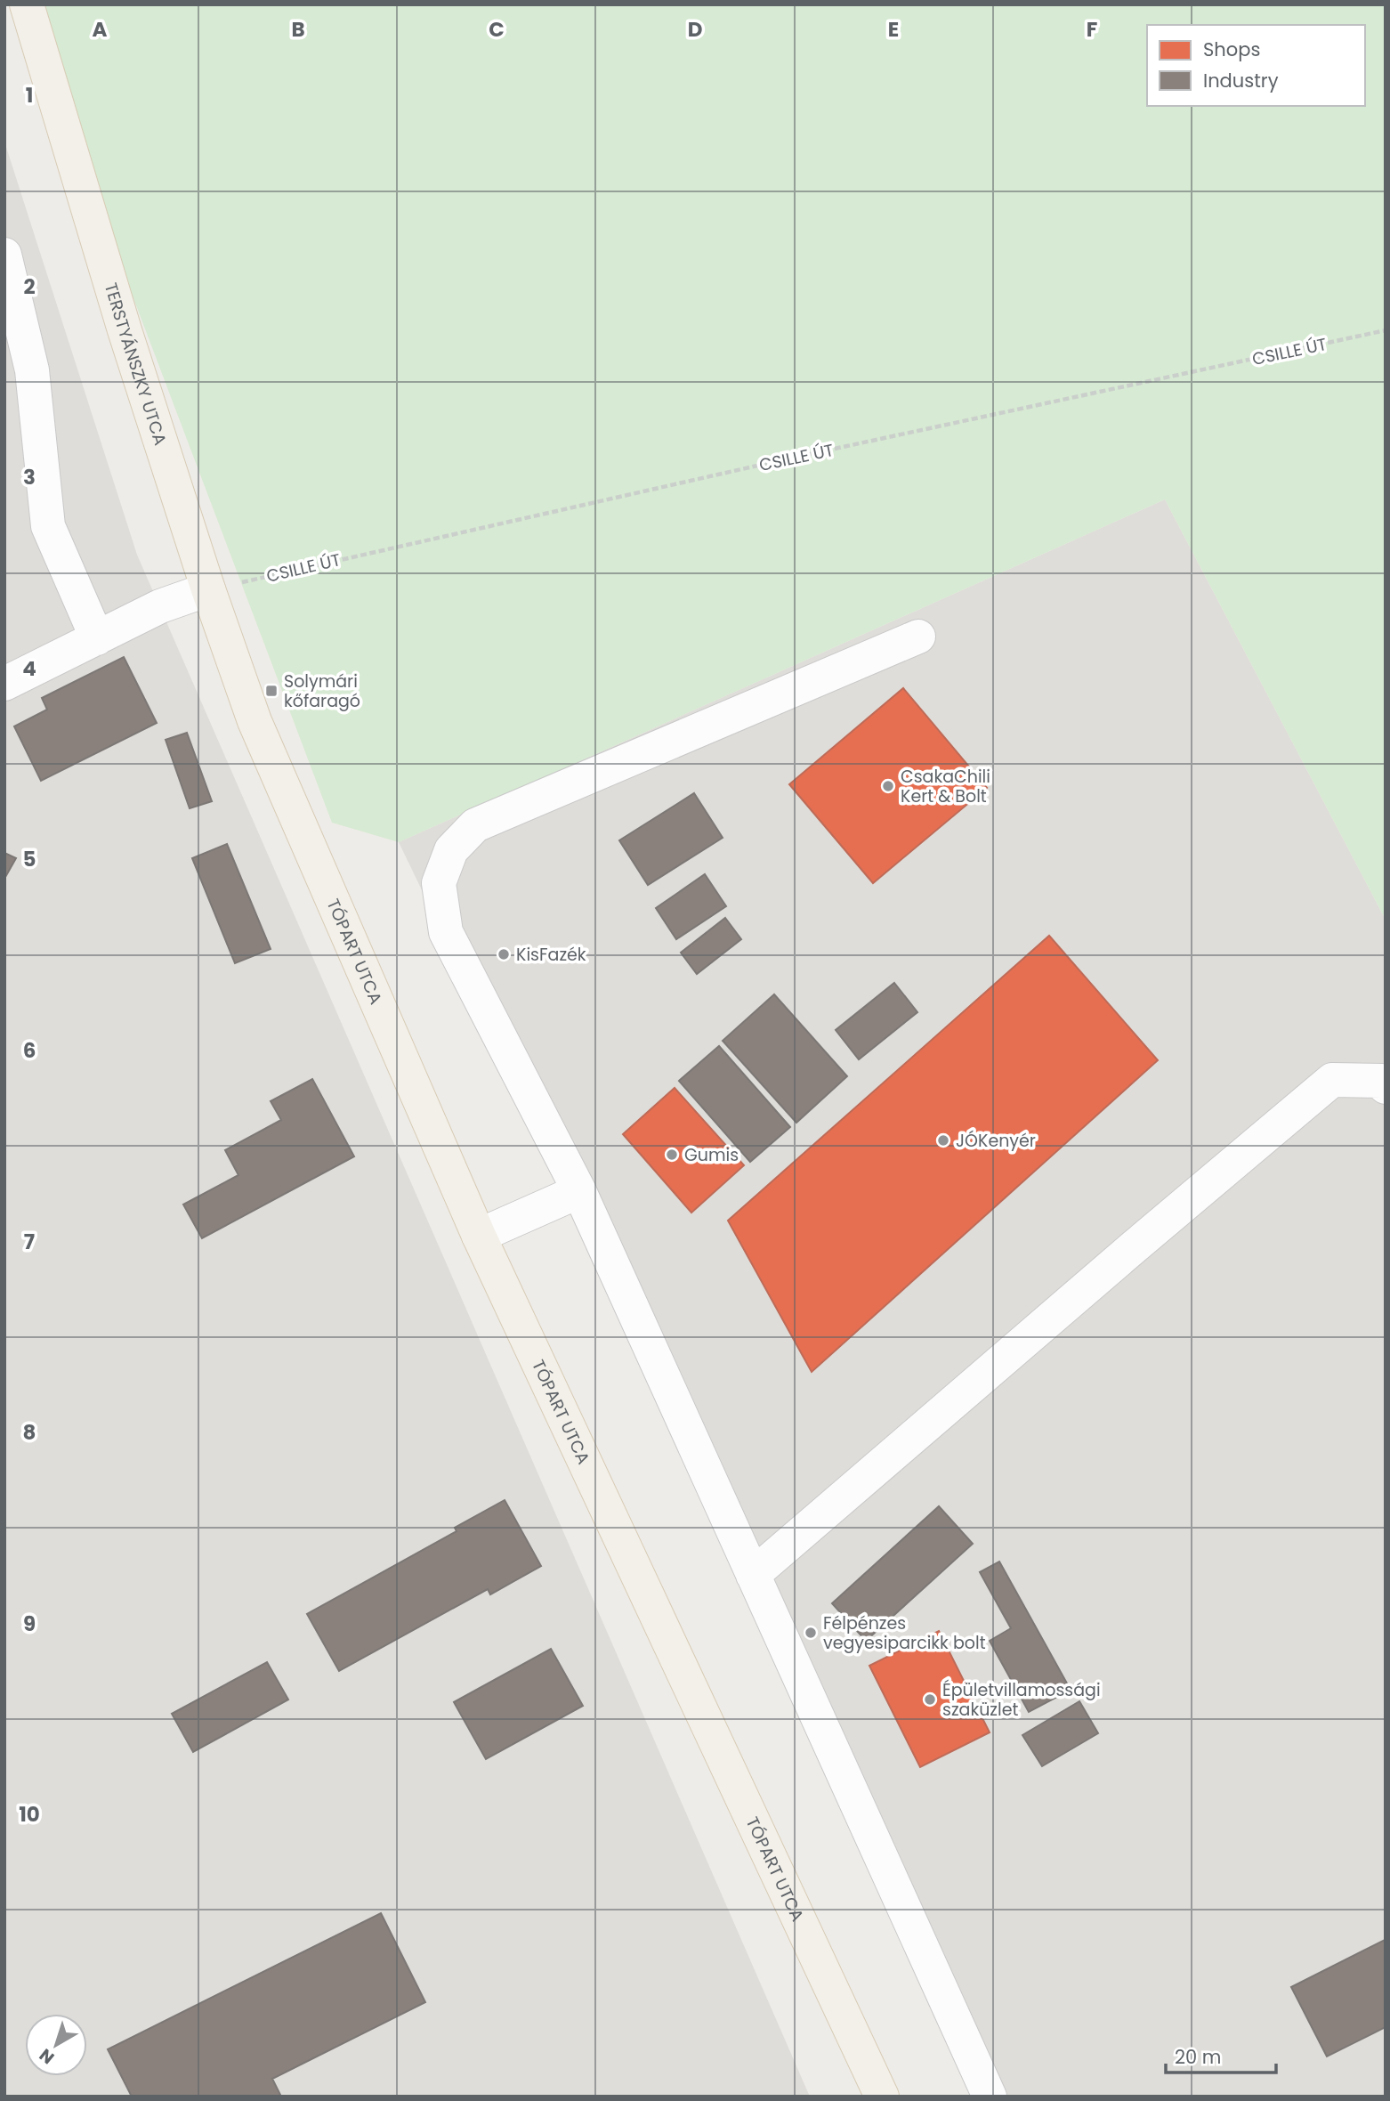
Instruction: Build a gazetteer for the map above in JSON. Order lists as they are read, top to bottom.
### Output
{
  "streets": {
    "main road": ["TERSTYÁNSZKY UTCA", "TÓPART UTCA"],
    "path": ["CSILLE ÚT"]
  },
  "crossings": [
    ["CSILLE ÚT", "TERSTYÁNSZKY UTCA"],
    ["TERSTYÁNSZKY UTCA", "TÓPART UTCA"]
  ],
  "places": {
    "transit": ["Solymári kőfaragó"],
    "other": [
      "CsakaChili Kert & Bolt",
      "KisFazék",
      "JÓKenyér",
      "Gumis",
      "Félpénzes vegyesiparcikk bolt",
      "Épületvillamossági szaküzlet"
    ]
  },
  "legend": ["Shops", "Industry"],
  "scale_bar": "20 m",
  "north": "bottom left",
  "grid": {
    "columns": [
      "A",
      "B",
      "C",
      "D",
      "E",
      "F"
    ],
    "rows": [
      "1",
      "2",
      "3",
      "4",
      "5",
      "6",
      "7",
      "8",
      "9",
      "10"
    ]
  }
}
